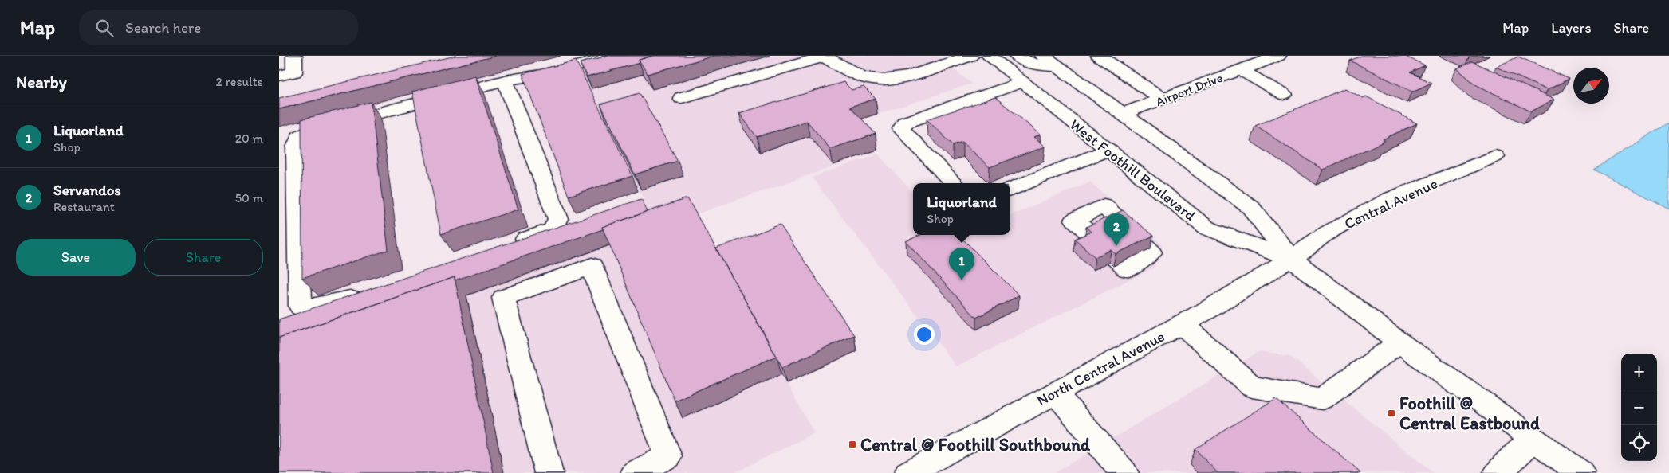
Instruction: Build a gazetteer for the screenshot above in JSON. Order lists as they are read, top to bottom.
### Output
{
  "streets": {
    "main road": [
      "Airport Drive",
      "West Foothill Boulevard",
      "Central Avenue",
      "North Central Avenue"
    ]
  },
  "crossings": [
    ["Airport Drive", "West Foothill Boulevard"],
    ["West Foothill Boulevard", "Central Avenue"],
    ["West Foothill Boulevard", "North Central Avenue"],
    ["Central Avenue", "North Central Avenue"]
  ],
  "places": {
    "transit": ["Foothill @ Central Eastbound", "Central @ Foothill Southbound"]
  },
  "north": "top right",
  "page": {
    "header": "Map",
    "search": "Search here",
    "nav": ["Map", "Layers", "Share"],
    "heading": ["Nearby", "2 results"],
    "list": [
      {
        "mark": "1",
        "name": "Liquorland",
        "note": "Shop",
        "value": "20 m"
      },
      {
        "mark": "2",
        "name": "Servandos",
        "note": "Restaurant",
        "value": "50 m"
      }
    ],
    "popup": ["Liquorland", "Shop"],
    "pins": ["2", "1"],
    "buttons": ["Save", "Share"],
    "map_buttons": ["+", "−"]
  }
}
